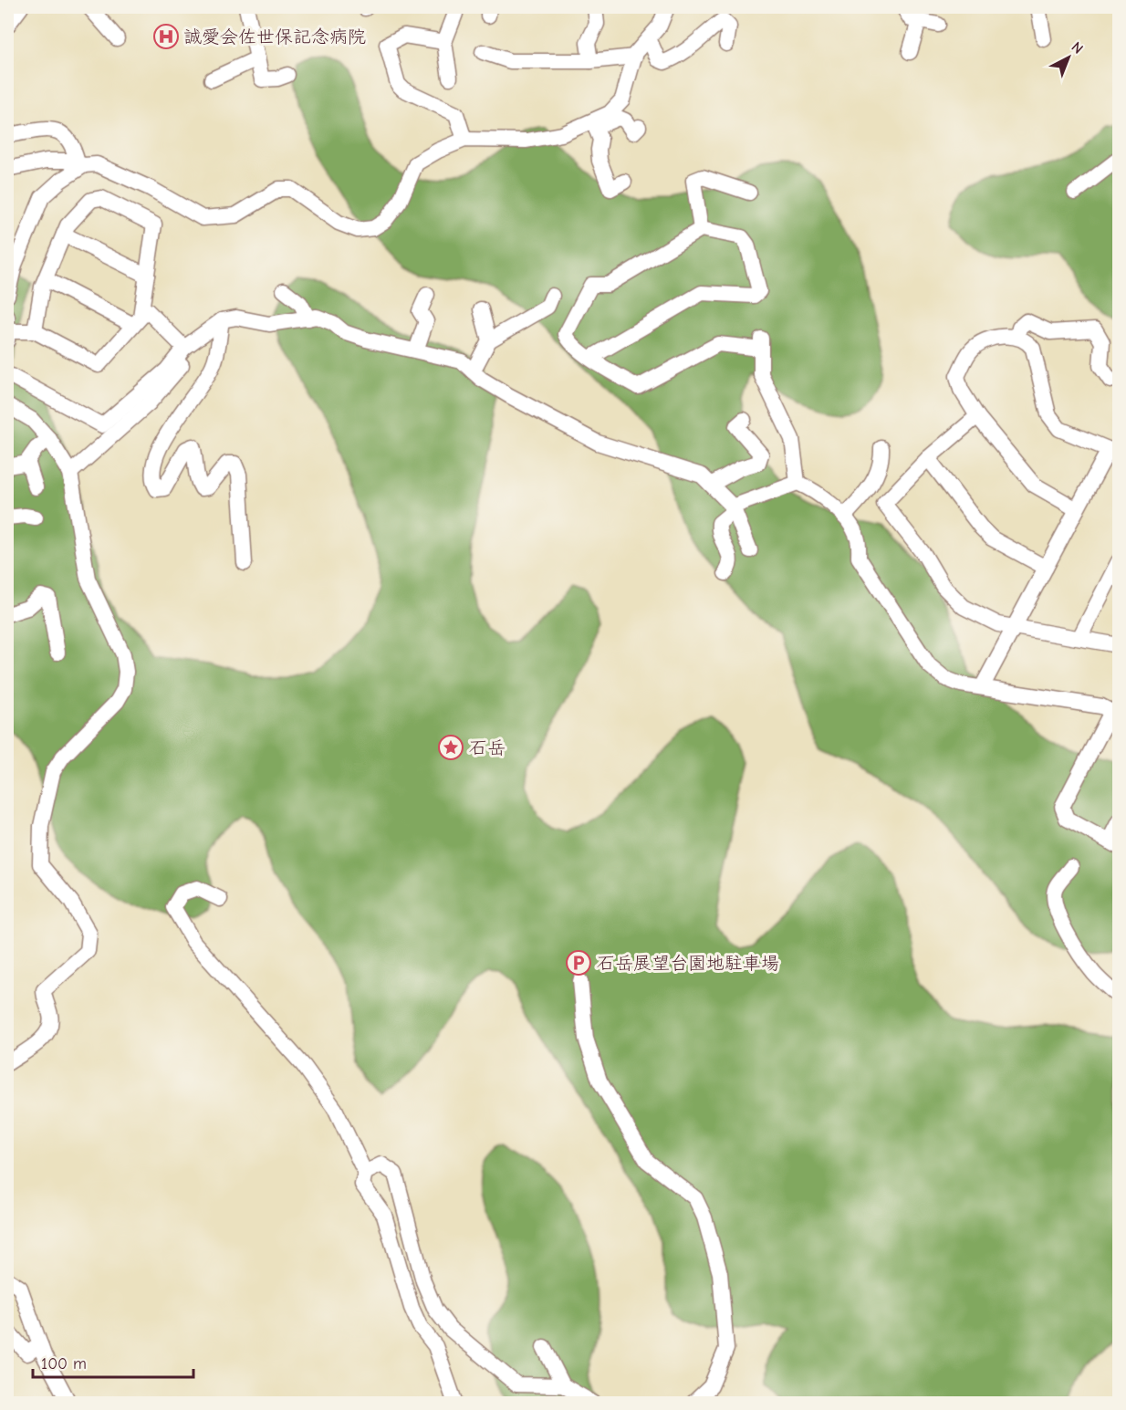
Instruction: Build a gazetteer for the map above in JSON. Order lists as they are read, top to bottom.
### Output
{
  "places": {
    "hospital": ["誠愛会佐世保記念病院"],
    "place": ["石岳"],
    "parking": ["石岳展望台園地駐車場"]
  },
  "scale_bar": "100 m",
  "north": "top right"
}
